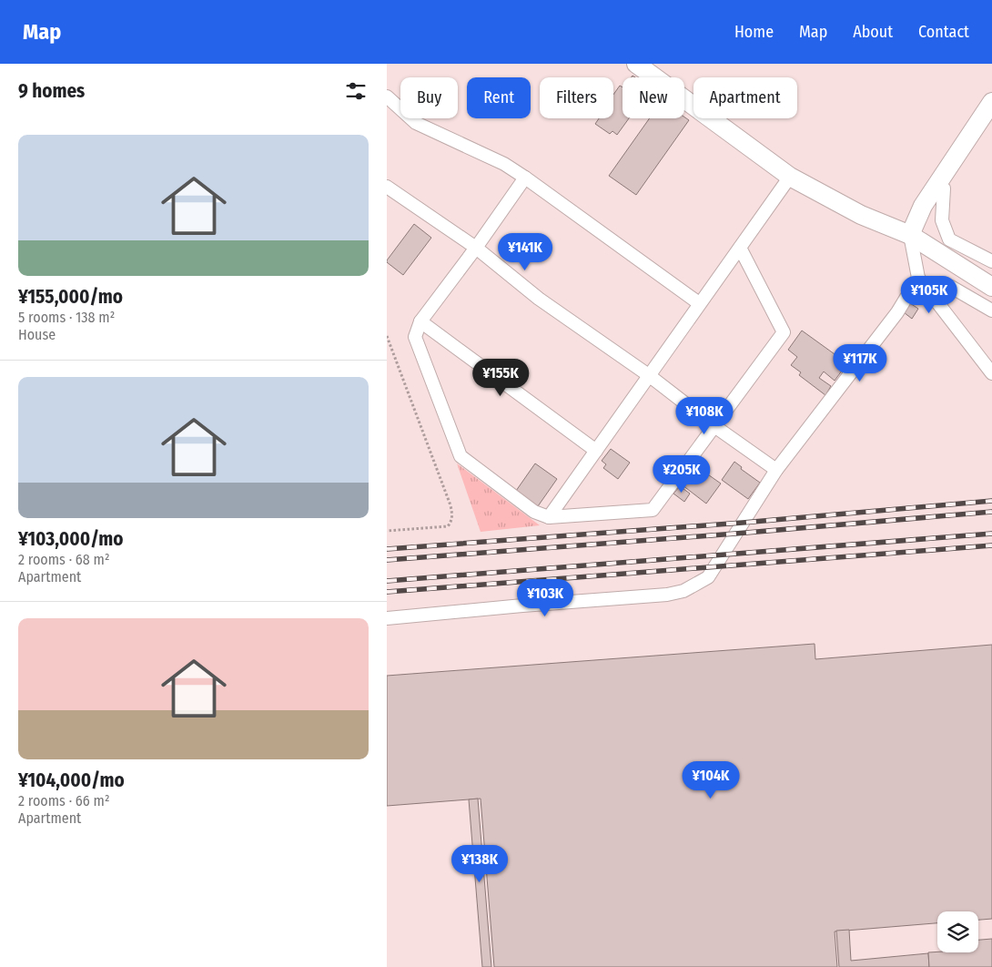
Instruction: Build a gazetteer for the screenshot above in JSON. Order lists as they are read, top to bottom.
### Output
{
  "page": {
    "header": "Map",
    "nav": [
      "Home",
      "Map",
      "About",
      "Contact"
    ],
    "heading": "9 homes",
    "chip": [
      "Buy",
      "Rent",
      "Filters",
      "New",
      "Apartment"
    ],
    "list": [
      {
        "name": "¥155,000/mo",
        "note": "5 rooms · 138 m² · House"
      },
      {
        "name": "¥103,000/mo",
        "note": "2 rooms · 68 m² · Apartment"
      },
      {
        "name": "¥104,000/mo",
        "note": "2 rooms · 66 m² · Apartment"
      }
    ],
    "price": [
      "¥141K",
      "¥105K",
      "¥117K",
      "¥155K",
      "¥108K",
      "¥205K",
      "¥103K",
      "¥104K",
      "¥138K"
    ]
  }
}
